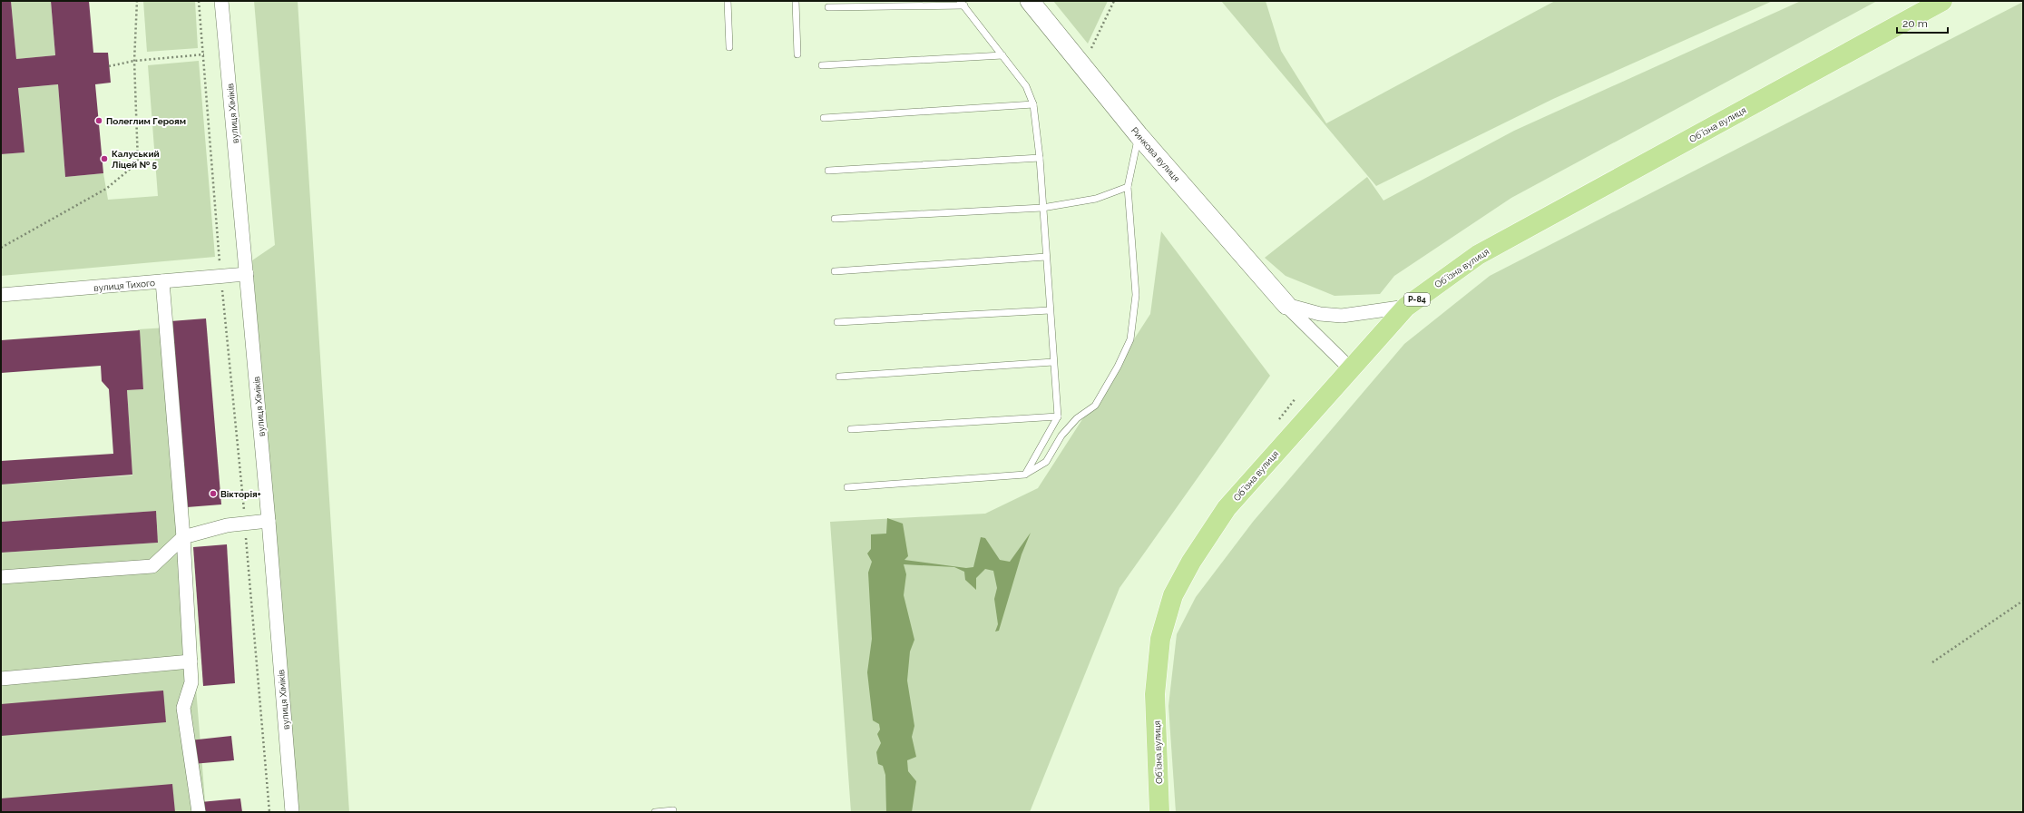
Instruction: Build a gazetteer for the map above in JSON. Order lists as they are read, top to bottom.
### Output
{
  "streets": {
    "main road": ["Обʼїзна вулиця", "Ринкова вулиця", "Р-84"],
    "street": ["вулиця Хіміків", "вулиця Тихого"]
  },
  "crossings": [
    ["вулиця Хіміків", "вулиця Тихого"],
    ["Обʼїзна вулиця", "Ринкова вулиця"]
  ],
  "places": ["Полеглим Героям", "Калуський Ліцей № 5", "Вікторія+"],
  "scale_bar": "20 m"
}
